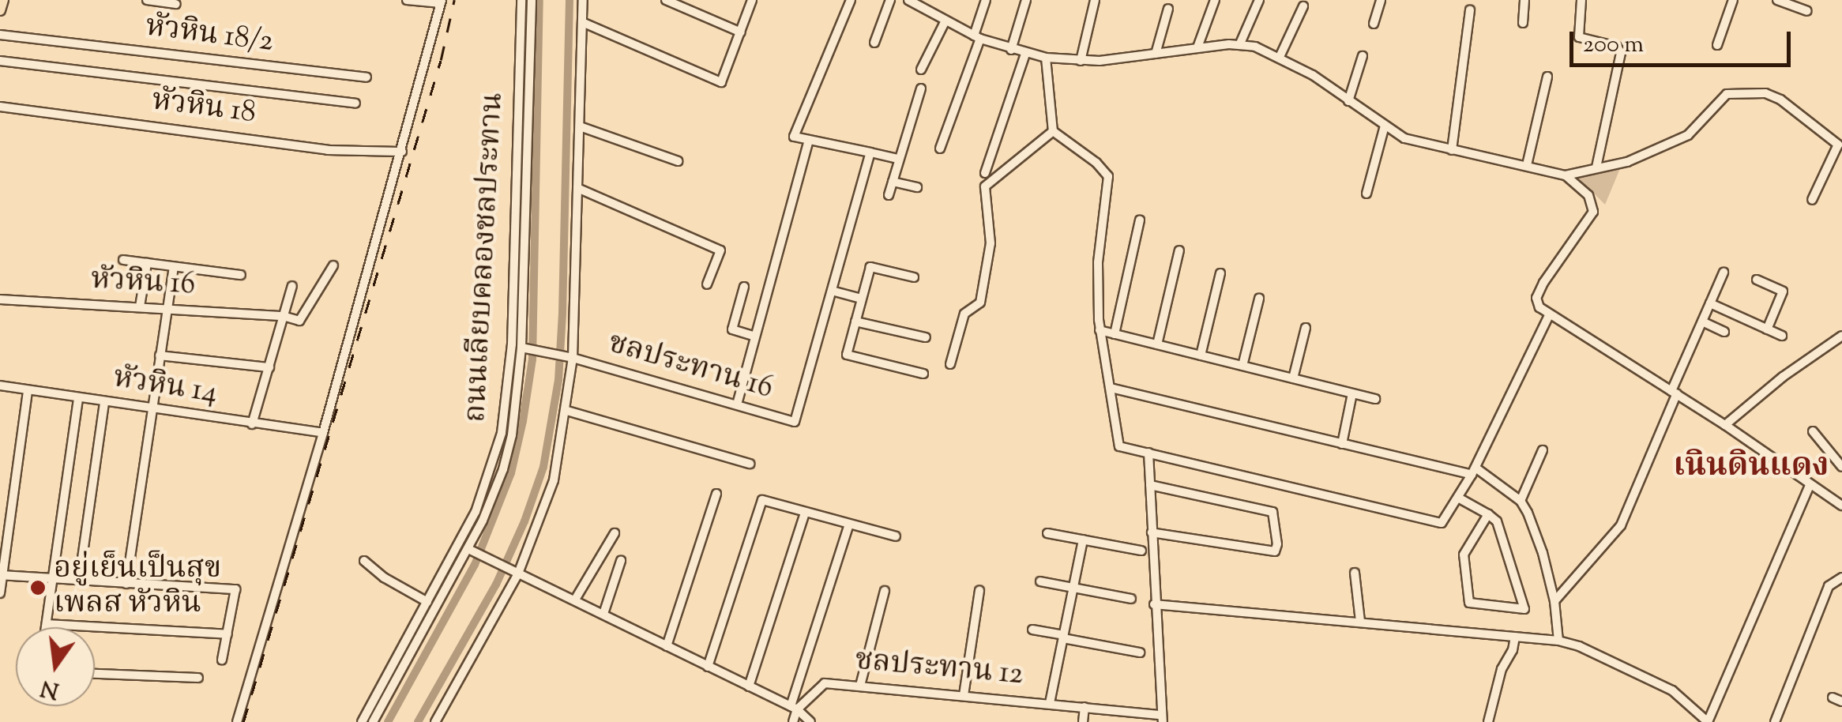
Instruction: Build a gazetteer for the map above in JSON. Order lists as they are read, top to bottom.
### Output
{
  "streets": {
    "street": [
      "หัวหิน 18/2",
      "หัวหิน 18",
      "ถนนเลียบคลองชลประทาน",
      "หัวหิน 16",
      "ชลประทาน 16",
      "หัวหิน 14",
      "ชลประทาน 12"
    ]
  },
  "crossings": [
    ["ถนนเลียบคลองชลประทาน", "ชลประทาน 16"]
  ],
  "districts": ["เนินดินแดง"],
  "places": ["อยู่เย็นเป็นสุข เพลส หัวหิน"],
  "scale_bar": "200 m",
  "north": "bottom"
}
